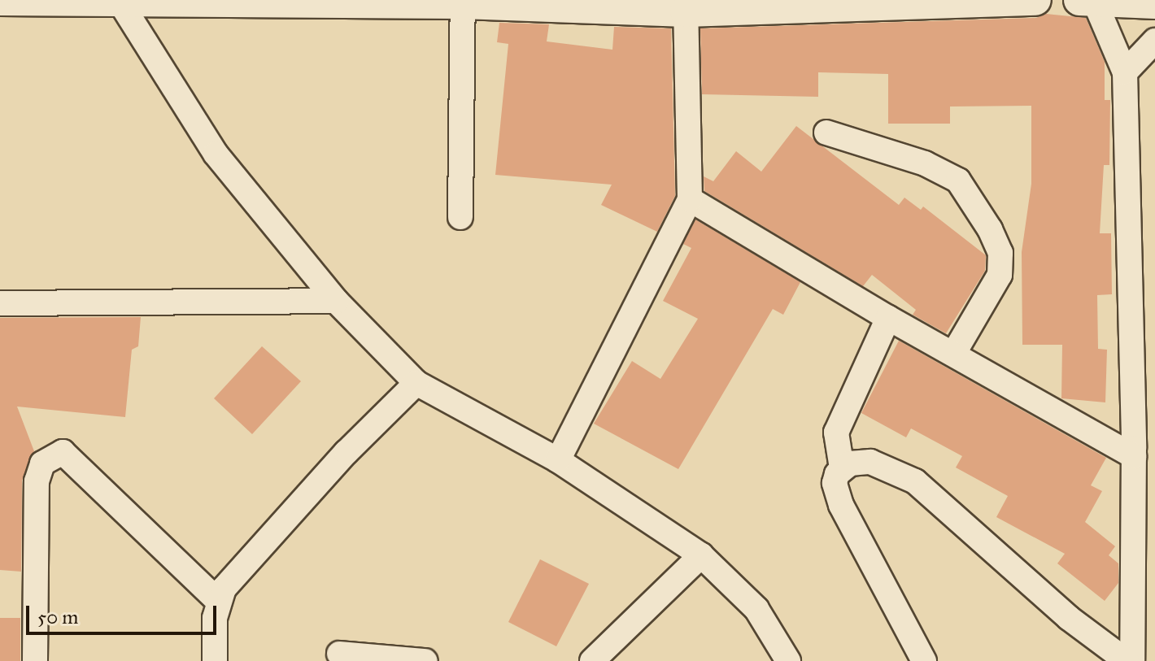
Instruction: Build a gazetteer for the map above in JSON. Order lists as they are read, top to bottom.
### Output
{
  "scale_bar": "50 m"
}
